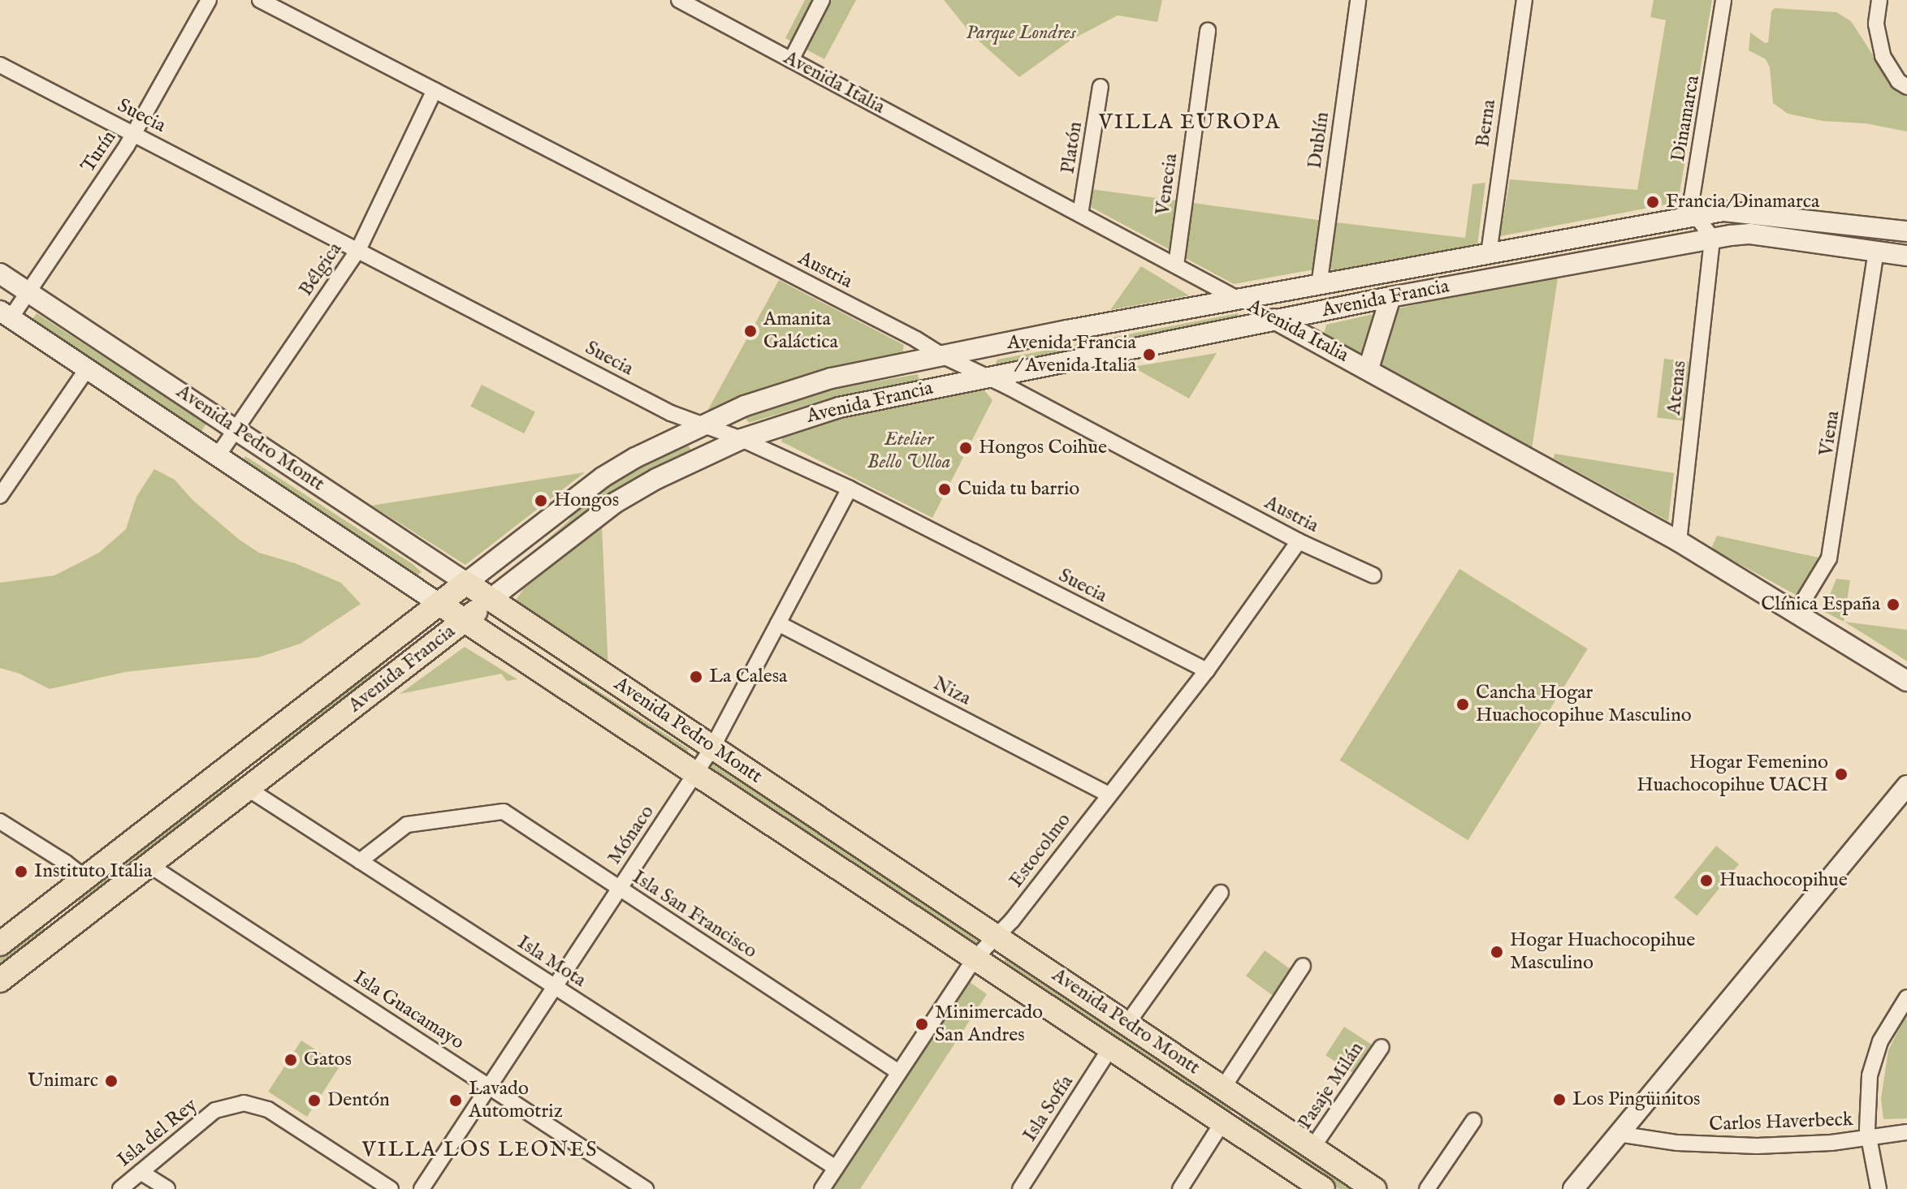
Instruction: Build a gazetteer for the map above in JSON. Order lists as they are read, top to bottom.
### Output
{
  "streets": {
    "main road": ["Avenida Italia", "Avenida Francia", "Avenida Pedro Montt"],
    "street": [
      "Suecia",
      "Dinamarca",
      "Berna",
      "Dublín",
      "Platón",
      "Turín",
      "Venecia",
      "Bélgica",
      "Austria",
      "Atenas",
      "Viena",
      "Niza",
      "Mónaco",
      "Estocolmo",
      "Isla San Francisco",
      "Isla Mota",
      "Isla Guacamayo",
      "Pasaje Milán",
      "Isla Sofía",
      "Carlos Haverbeck",
      "Isla del Rey"
    ]
  },
  "crossings": [
    ["Avenida Italia", "Platón"],
    ["Avenida Italia", "Venecia"],
    ["Avenida Italia", "Avenida Francia"],
    ["Avenida Italia", "Atenas"],
    ["Avenida Italia", "Viena"],
    ["Suecia", "Turín"],
    ["Suecia", "Bélgica"],
    ["Suecia", "Avenida Francia"],
    ["Suecia", "Mónaco"],
    ["Suecia", "Estocolmo"],
    ["Dinamarca", "Avenida Francia"],
    ["Berna", "Avenida Francia"],
    ["Dublín", "Avenida Francia"],
    ["Turín", "Avenida Pedro Montt"],
    ["Bélgica", "Austria"],
    ["Bélgica", "Avenida Pedro Montt"],
    ["Austria", "Avenida Francia"],
    ["Austria", "Estocolmo"],
    ["Avenida Francia", "Atenas"],
    ["Avenida Francia", "Viena"],
    ["Avenida Francia", "Avenida Pedro Montt"],
    ["Avenida Francia", "Isla Mota"],
    ["Avenida Francia", "Isla Guacamayo"],
    ["Avenida Pedro Montt", "Mónaco"],
    ["Avenida Pedro Montt", "Estocolmo"],
    ["Avenida Pedro Montt", "Pasaje Milán"],
    ["Avenida Pedro Montt", "Isla Sofía"],
    ["Niza", "Mónaco"],
    ["Niza", "Estocolmo"],
    ["Mónaco", "Isla San Francisco"],
    ["Mónaco", "Isla Mota"],
    ["Mónaco", "Isla Guacamayo"],
    ["Estocolmo", "Isla San Francisco"],
    ["Estocolmo", "Isla Mota"],
    ["Isla San Francisco", "Isla Mota"]
  ],
  "districts": ["VILLA EUROPA", "VILLA LOS LEONES"],
  "parks": ["Parque Londres", "Etelier Bello Ulloa"],
  "places": [
    "Francia/Dinamarca",
    "Amanita Galáctica",
    "Avenida Francia / Avenida Italia",
    "Hongos Coihue",
    "Cuida tu barrio",
    "Hongos",
    "Clínica España",
    "La Calesa",
    "Cancha Hogar Huachocopihue Masculino",
    "Hogar Femenino Huachocopihue UACH",
    "Instituto Italia",
    "Huachocopihue",
    "Hogar Huachocopihue Masculino",
    "Minimercado San Andres",
    "Gatos",
    "Unimarc",
    "Los Pingüinitos",
    "Dentón",
    "Lavado Automotriz"
  ]
}
